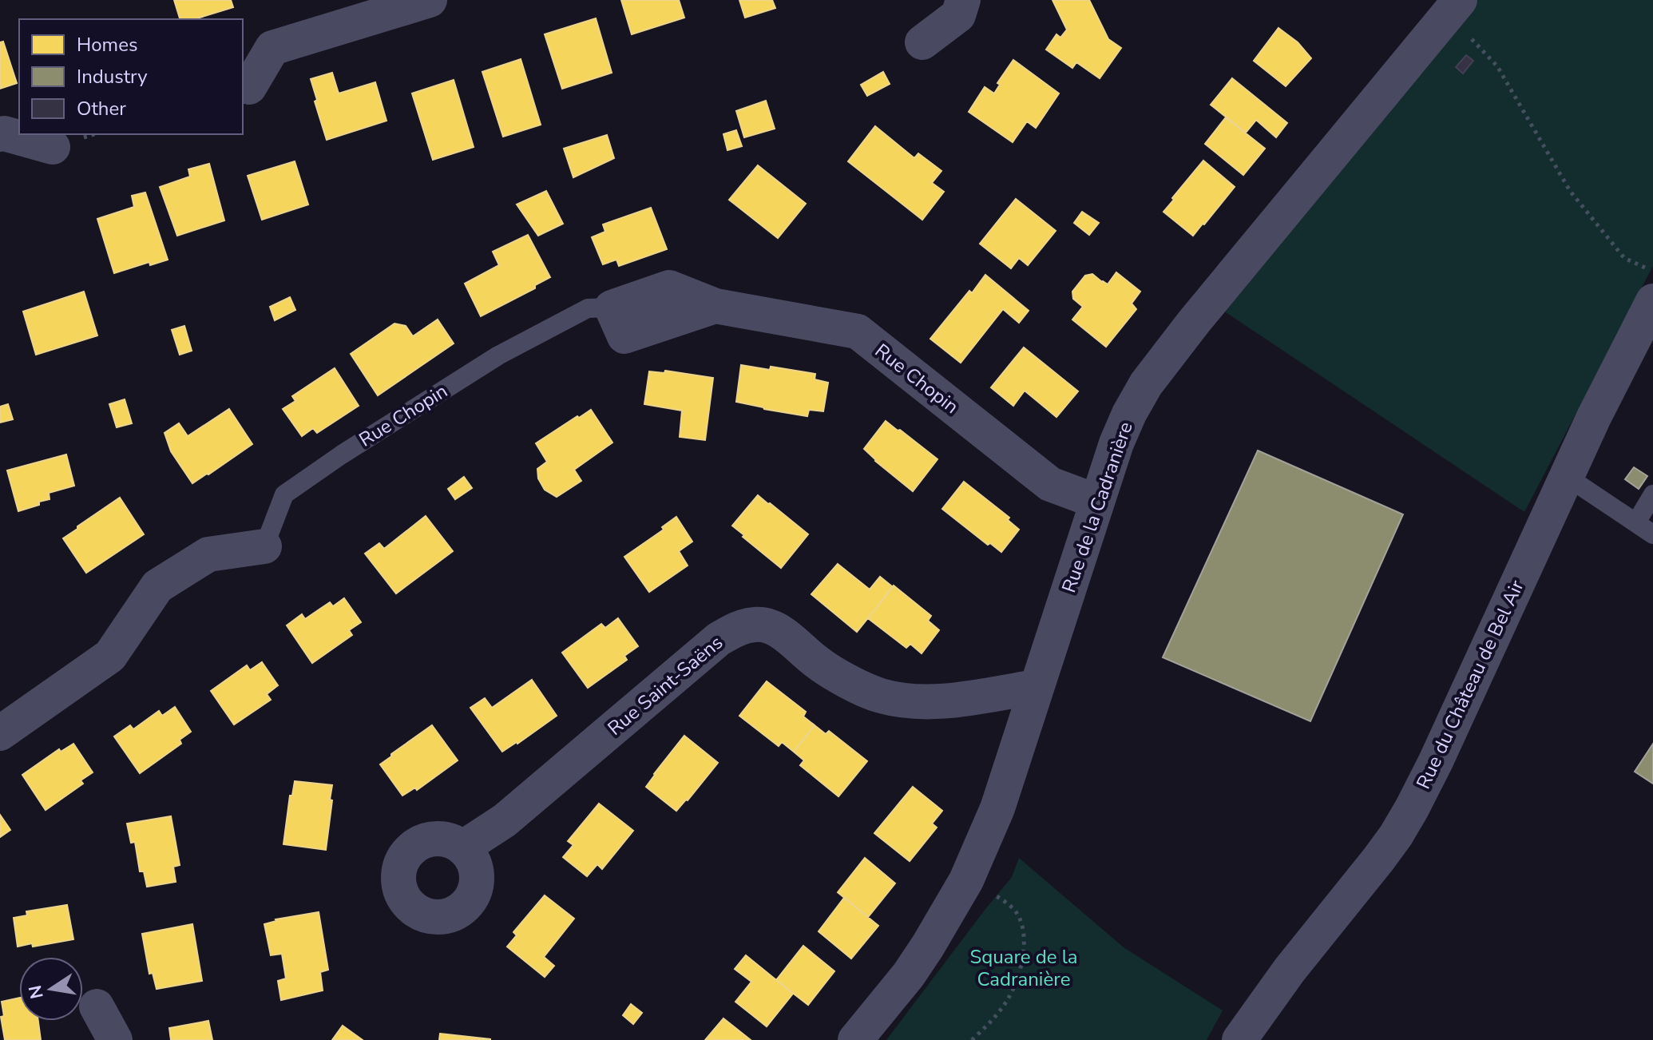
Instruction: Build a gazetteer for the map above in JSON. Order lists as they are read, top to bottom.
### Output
{
  "streets": {
    "street": [
      "Rue Chopin",
      "Rue de la Cadranière",
      "Rue du Château de Bel Air",
      "Rue Saint-Saëns"
    ]
  },
  "crossings": [
    ["Rue Chopin", "Rue de la Cadranière"],
    ["Rue de la Cadranière", "Rue Saint-Saëns"]
  ],
  "parks": ["Square de la Cadranière"],
  "legend": ["Homes", "Industry", "Other"],
  "north": "left"
}
